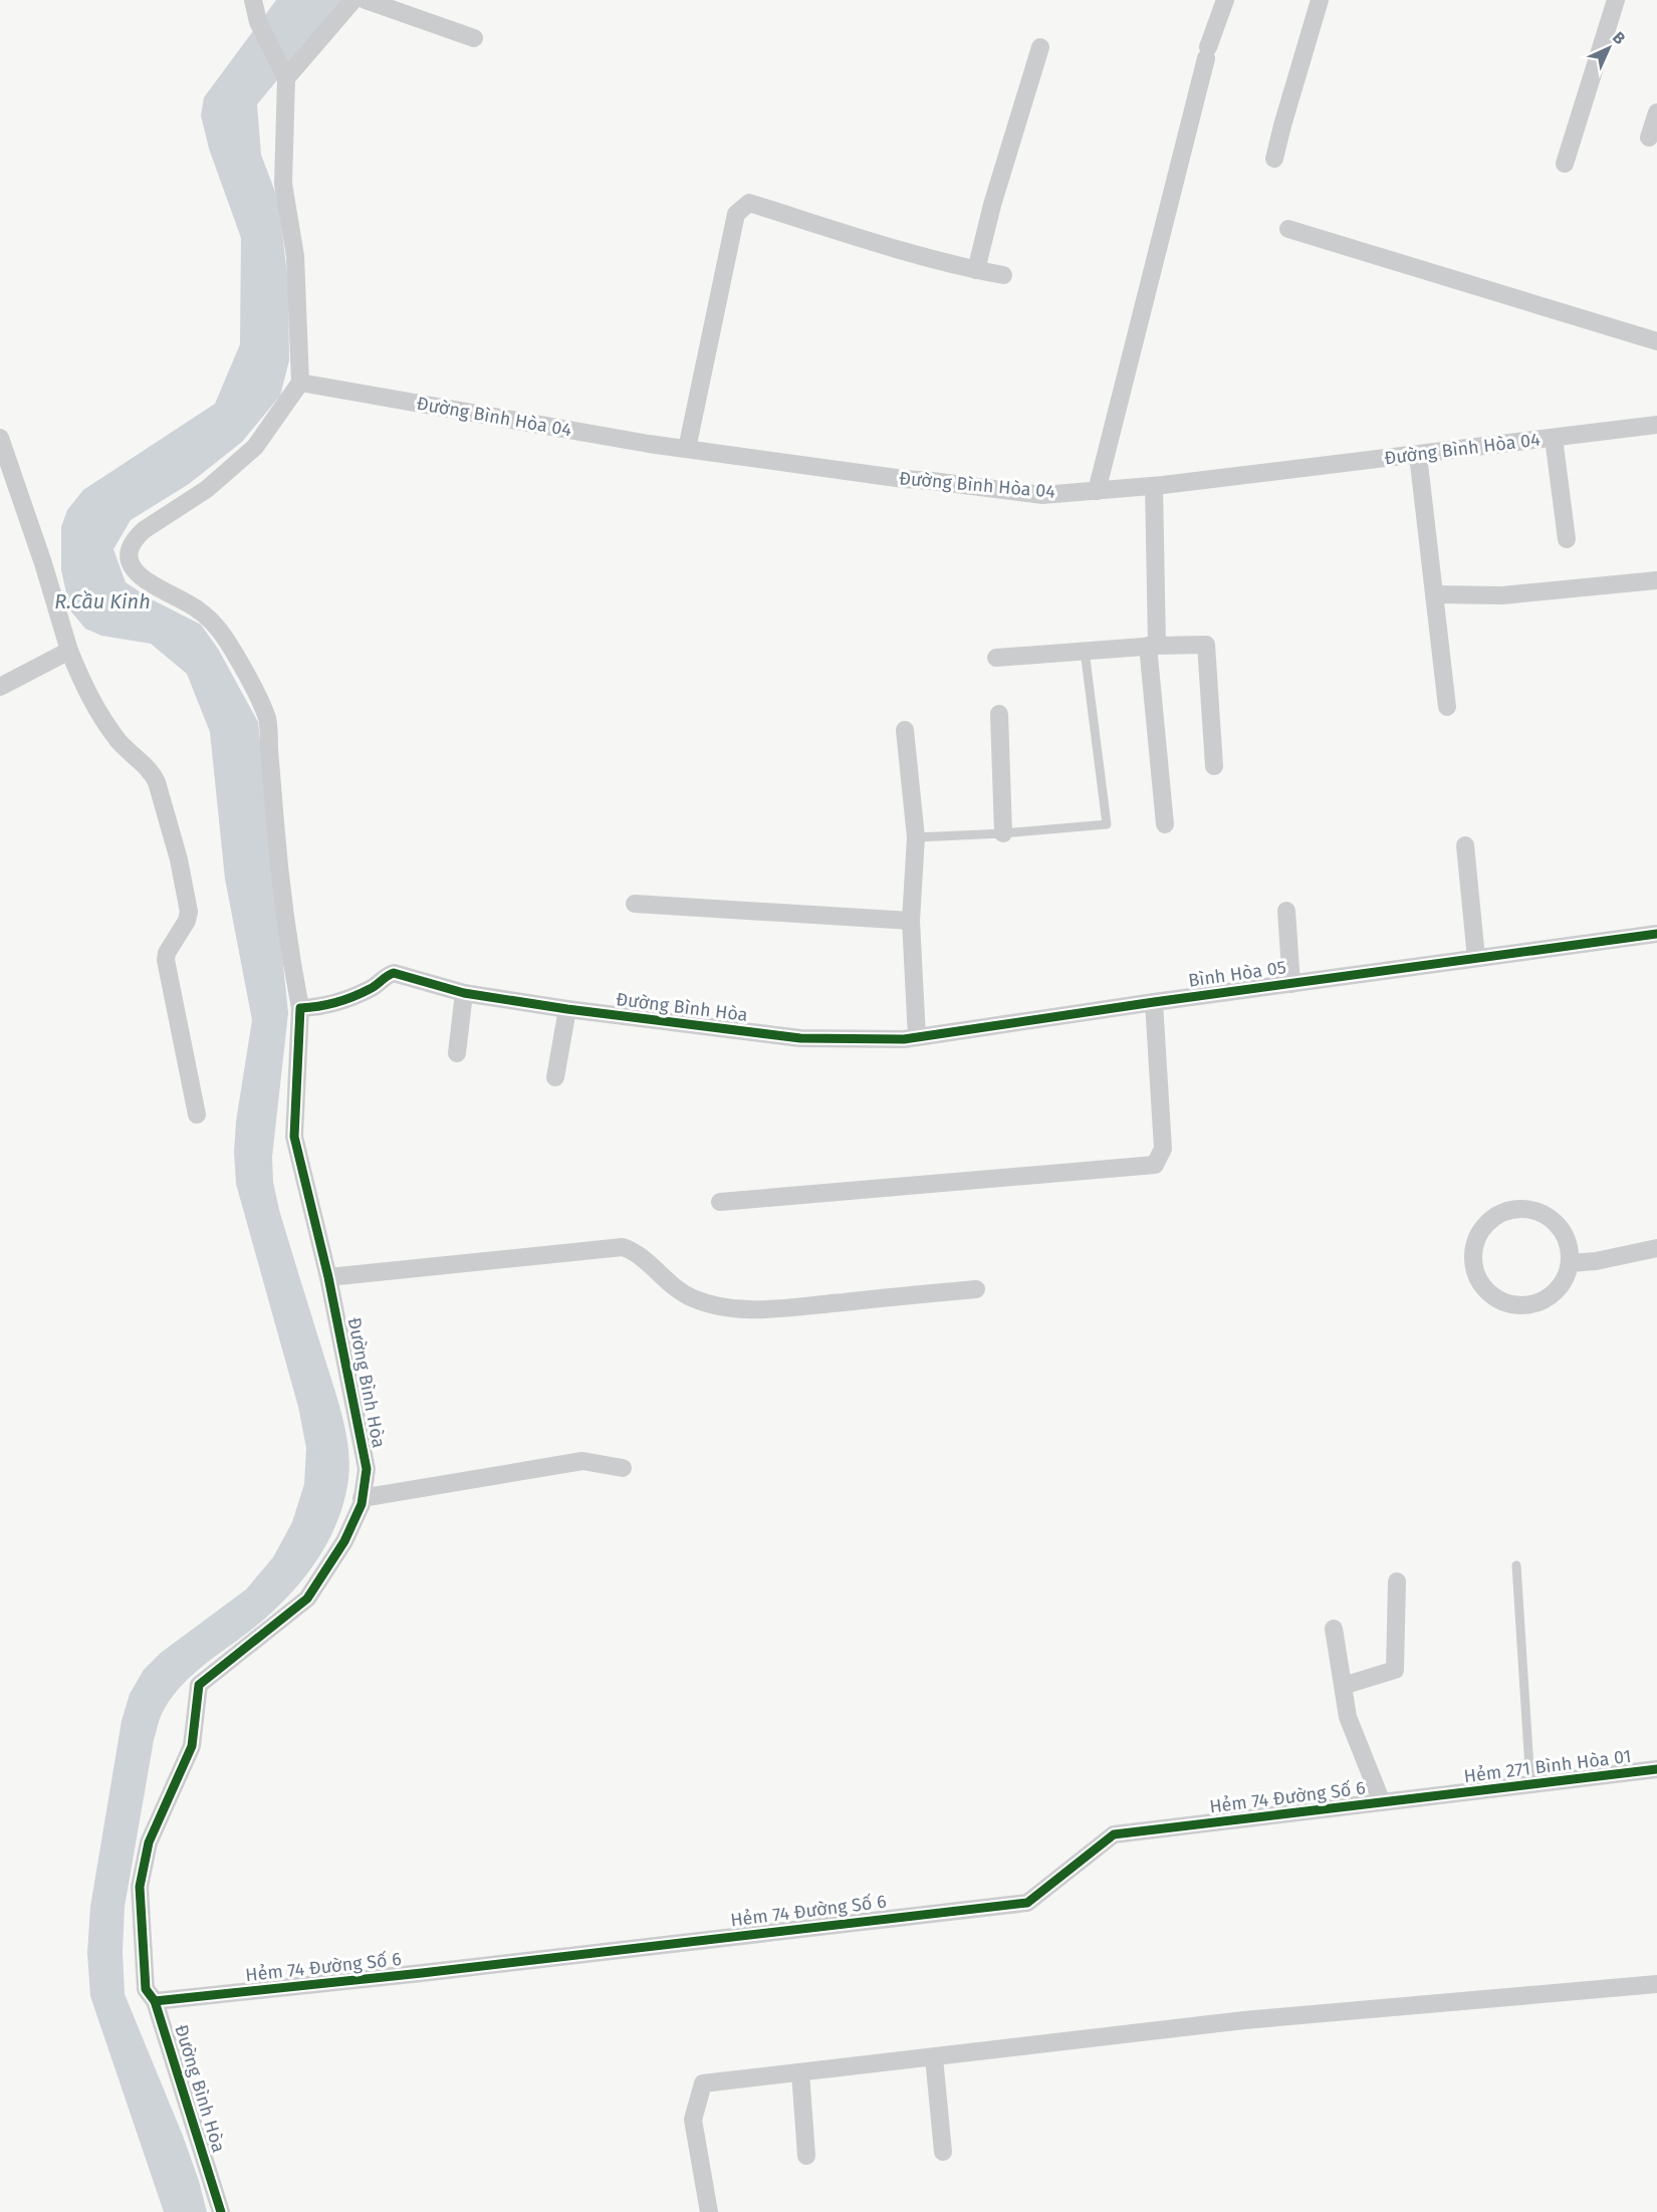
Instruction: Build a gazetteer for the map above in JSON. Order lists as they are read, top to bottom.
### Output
{
  "streets": {
    "street": [
      "Đường Bình Hòa 04",
      "Bình Hòa 05",
      "Đường Bình Hòa",
      "Hẻm 271 Bình Hòa 01",
      "Hẻm 74 Đường Số 6"
    ]
  },
  "crossings": [
    ["Bình Hòa 05", "Đường Bình Hòa"],
    ["Đường Bình Hòa", "Hẻm 74 Đường Số 6"],
    ["Hẻm 271 Bình Hòa 01", "Hẻm 74 Đường Số 6"]
  ],
  "water": ["R.Cầu Kinh"],
  "north": "top right"
}
